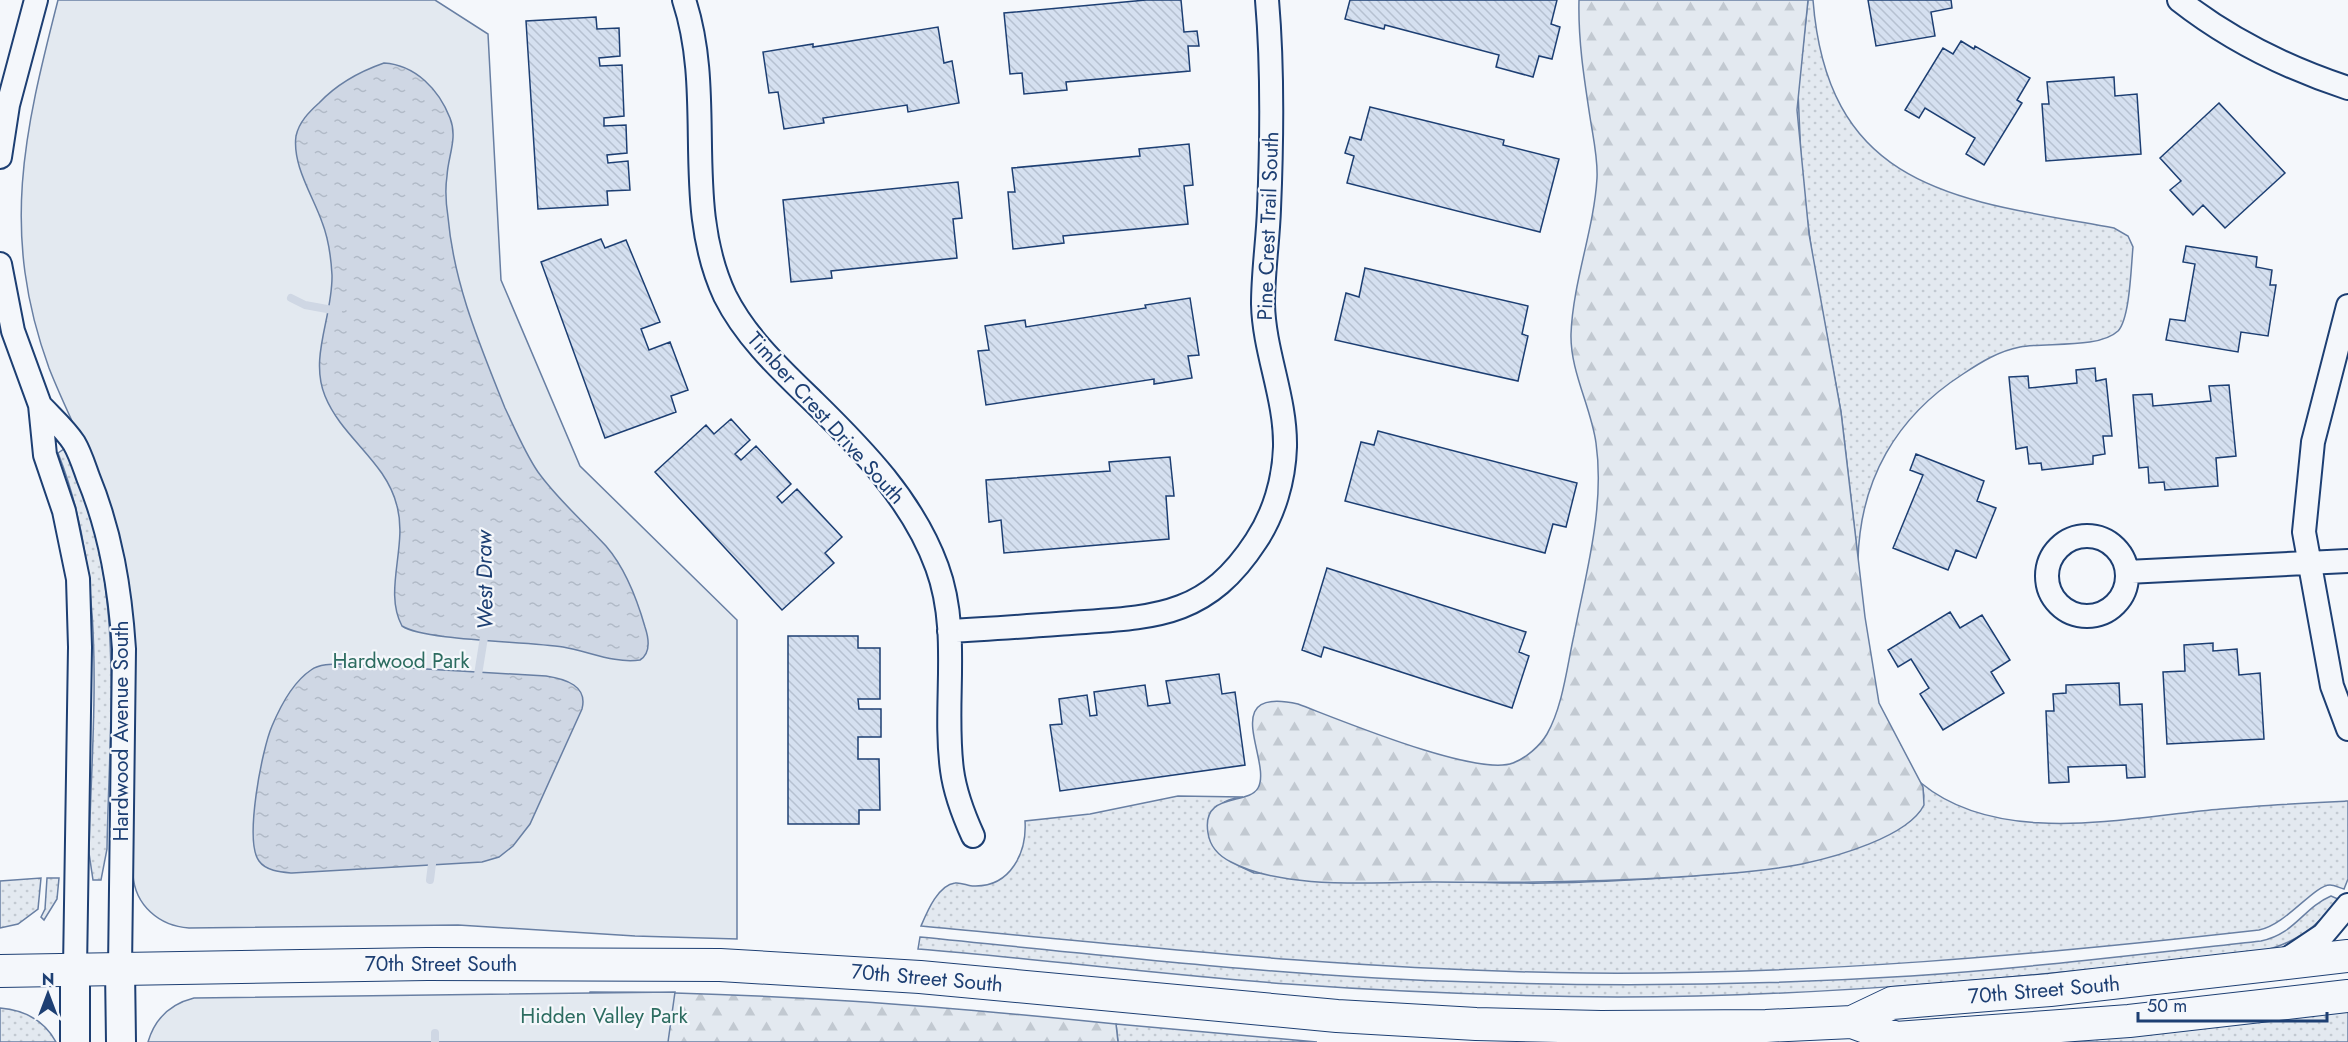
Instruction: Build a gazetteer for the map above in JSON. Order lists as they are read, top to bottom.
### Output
{
  "streets": {
    "main road": ["70th Street South"],
    "street": ["Pine Crest Trail South", "Timber Crest Drive South", "Hardwood Avenue South"]
  },
  "crossings": [
    ["Pine Crest Trail South", "Timber Crest Drive South"],
    ["Hardwood Avenue South", "70th Street South"]
  ],
  "water": ["West Draw"],
  "parks": ["Hardwood Park", "Hidden Valley Park"],
  "scale_bar": "50 m",
  "north": "top"
}
